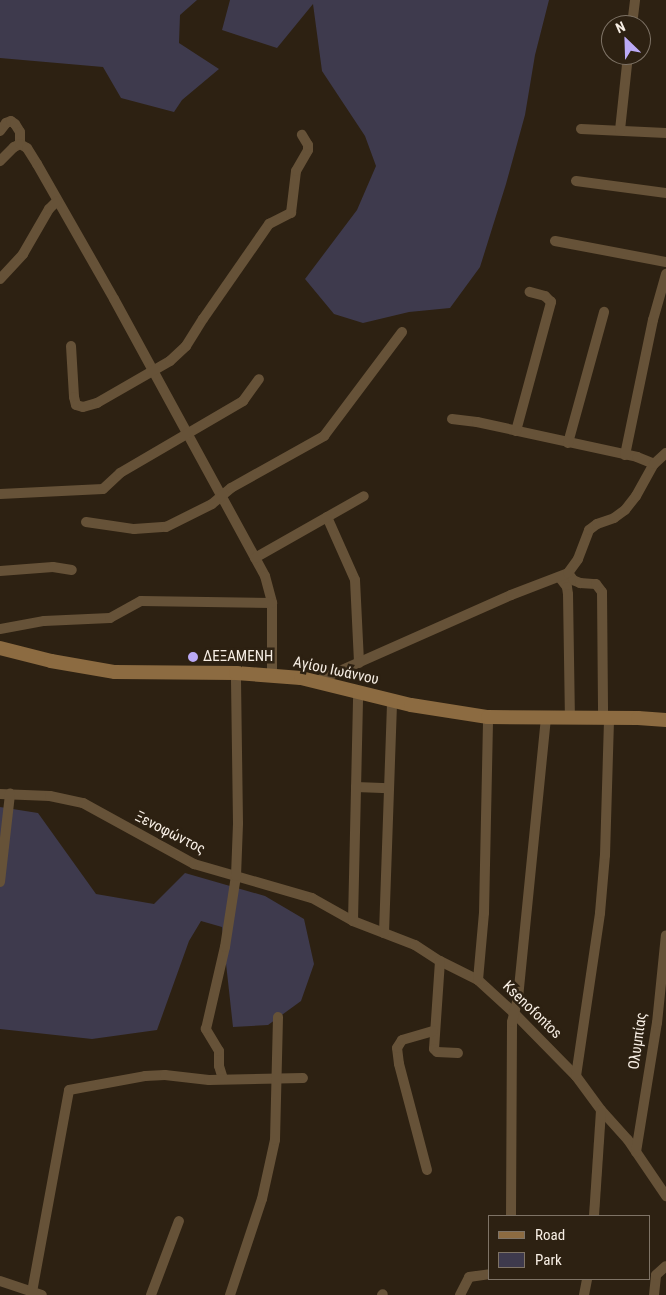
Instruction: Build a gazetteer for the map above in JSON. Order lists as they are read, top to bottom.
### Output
{
  "streets": {
    "street": [
      "Αγίου Ιωάννου",
      "Ξενοφώντος",
      "Ksenofontos",
      "Ολυμπίας"
    ]
  },
  "crossings": [
    ["Ξενοφώντος", "Ksenofontos"],
    ["Ksenofontos", "Ολυμπίας"]
  ],
  "places": ["ΔΕΞΑΜΕΝΗ"],
  "legend": ["Road", "Park"],
  "north": "top left"
}
